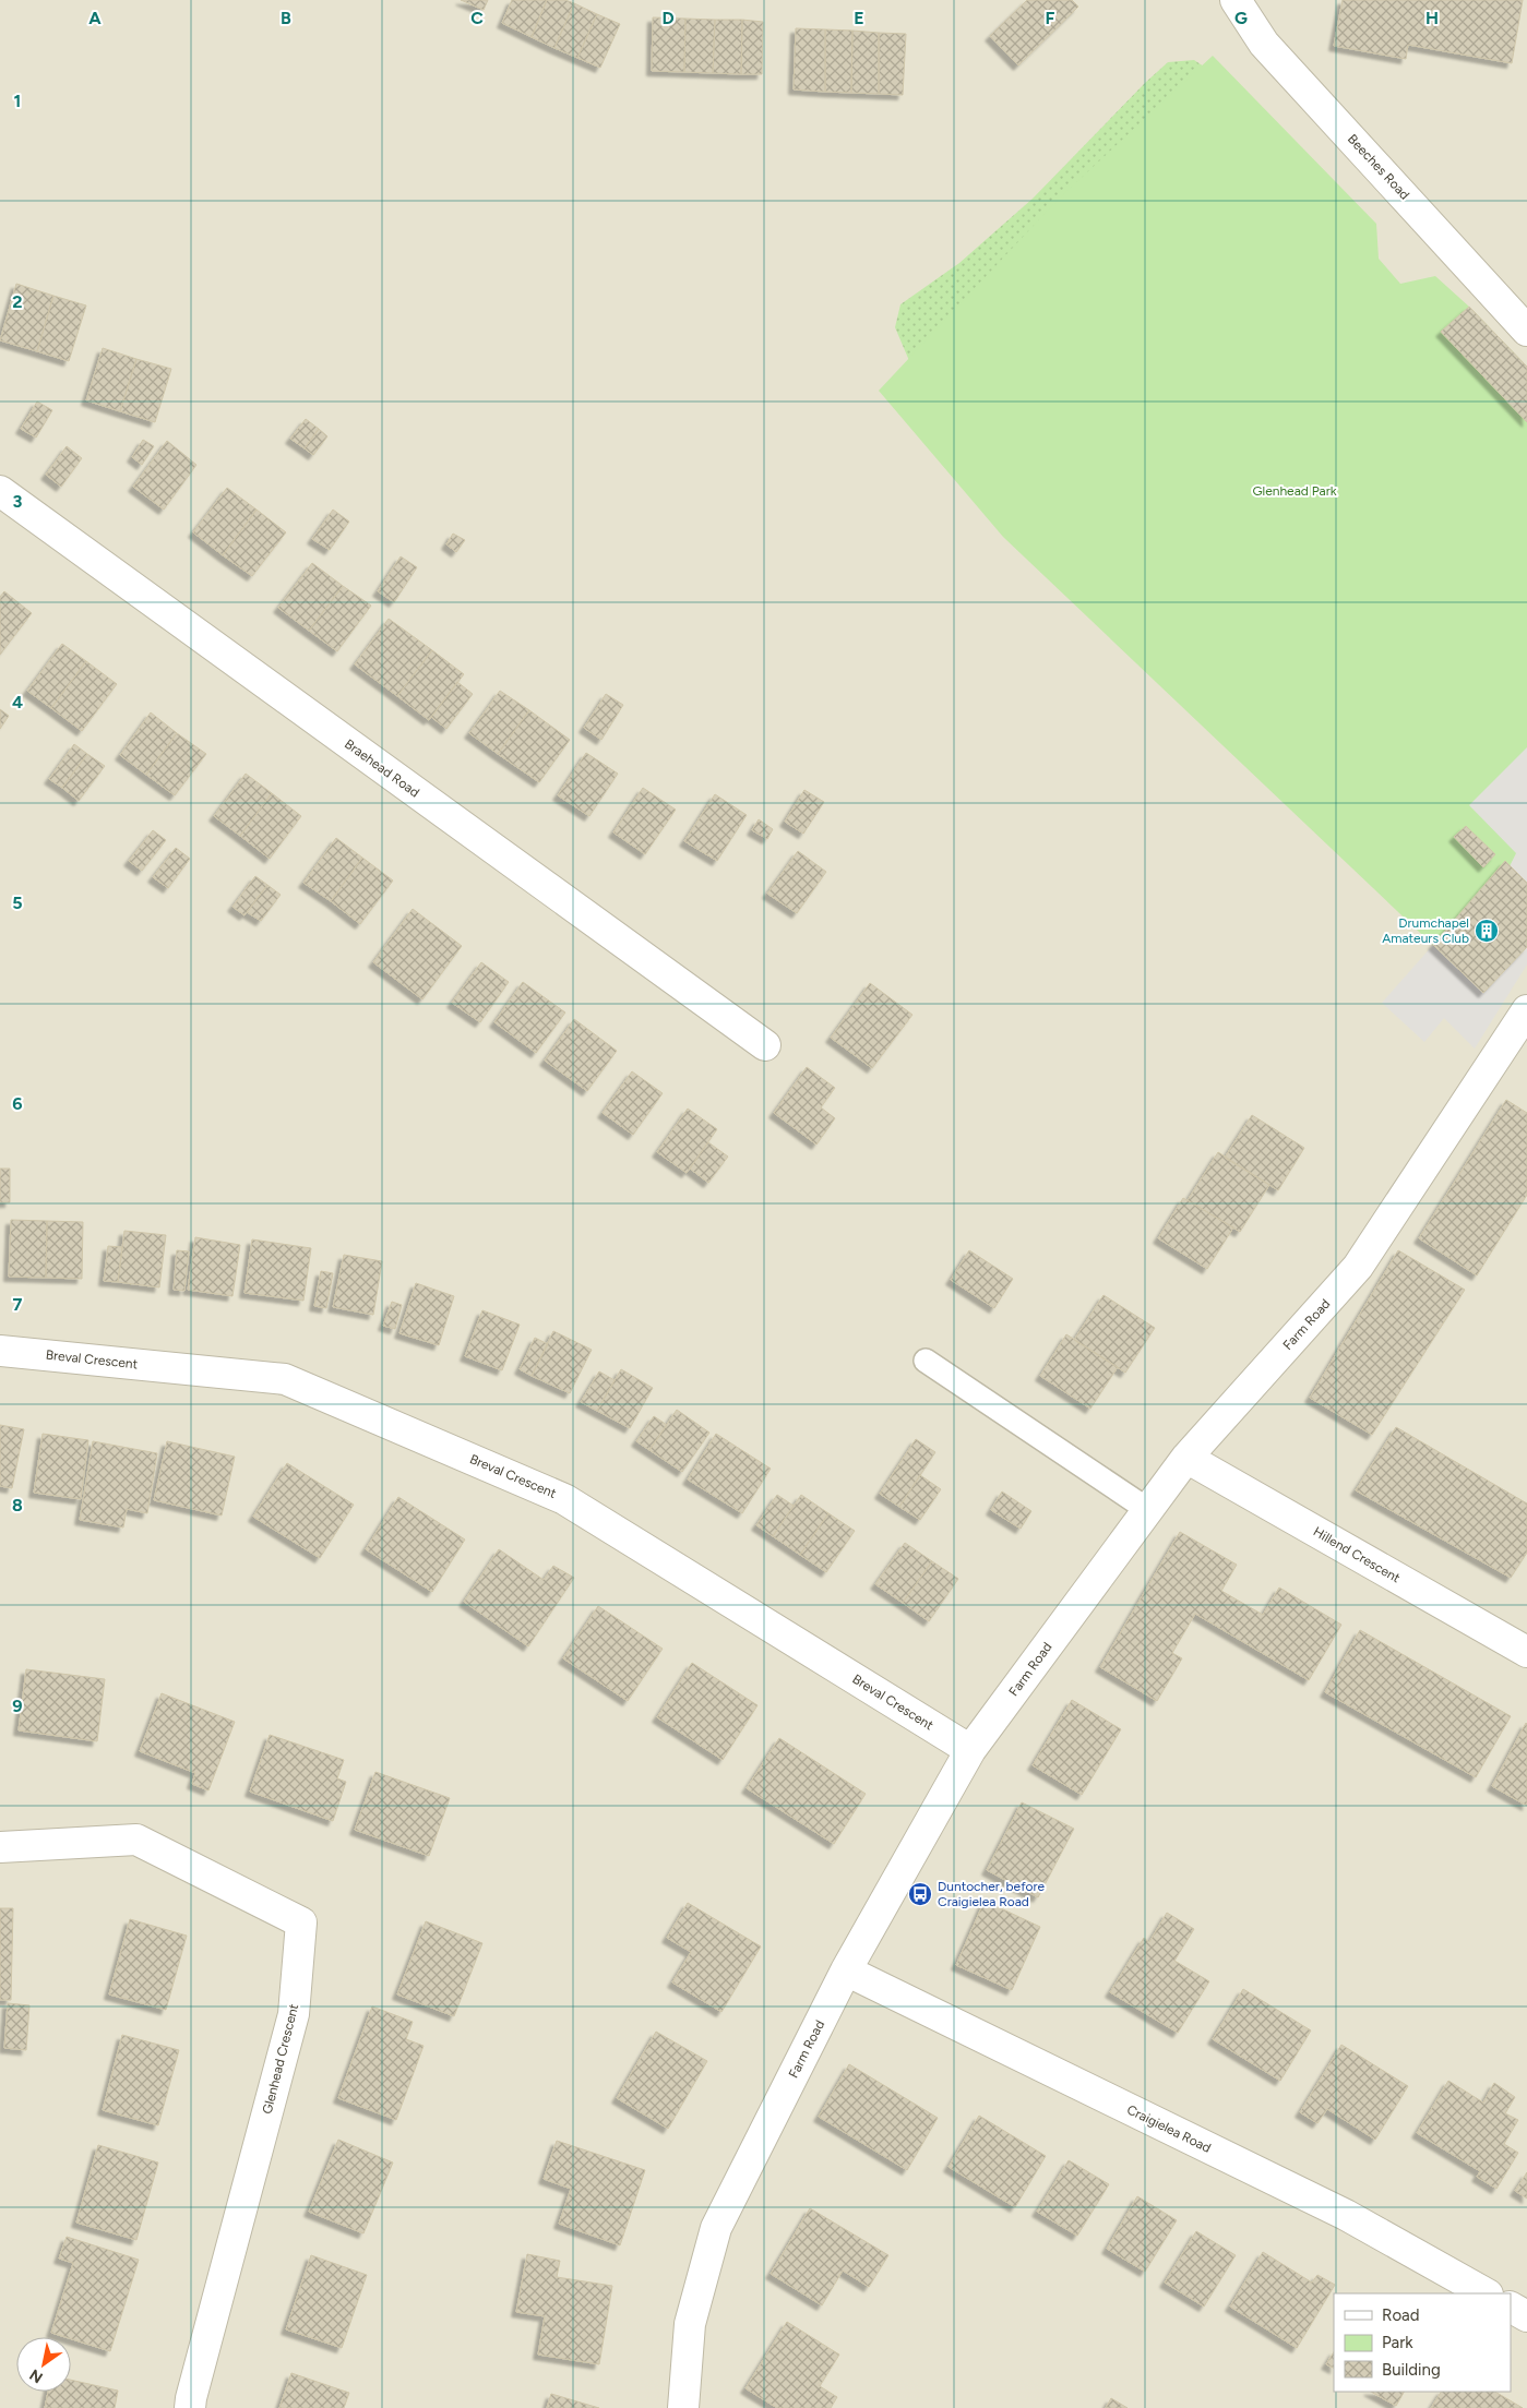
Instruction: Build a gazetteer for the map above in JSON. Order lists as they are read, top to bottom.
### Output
{
  "streets": {
    "street": [
      "Beeches Road",
      "Braehead Road",
      "Farm Road",
      "Breval Crescent",
      "Hillend Crescent",
      "Glenhead Crescent",
      "Craigielea Road"
    ]
  },
  "crossings": [
    ["Farm Road", "Breval Crescent"],
    ["Farm Road", "Hillend Crescent"],
    ["Farm Road", "Craigielea Road"]
  ],
  "parks": ["Glenhead Park"],
  "places": {
    "building": ["Drumchapel Amateurs Club"],
    "bus stop": ["Duntocher, before Craigielea Road"]
  },
  "legend": ["Road", "Park", "Building"],
  "north": "bottom left",
  "grid": {
    "columns": [
      "A",
      "B",
      "C",
      "D",
      "E",
      "F",
      "G",
      "H"
    ],
    "rows": [
      "1",
      "2",
      "3",
      "4",
      "5",
      "6",
      "7",
      "8",
      "9"
    ]
  }
}
